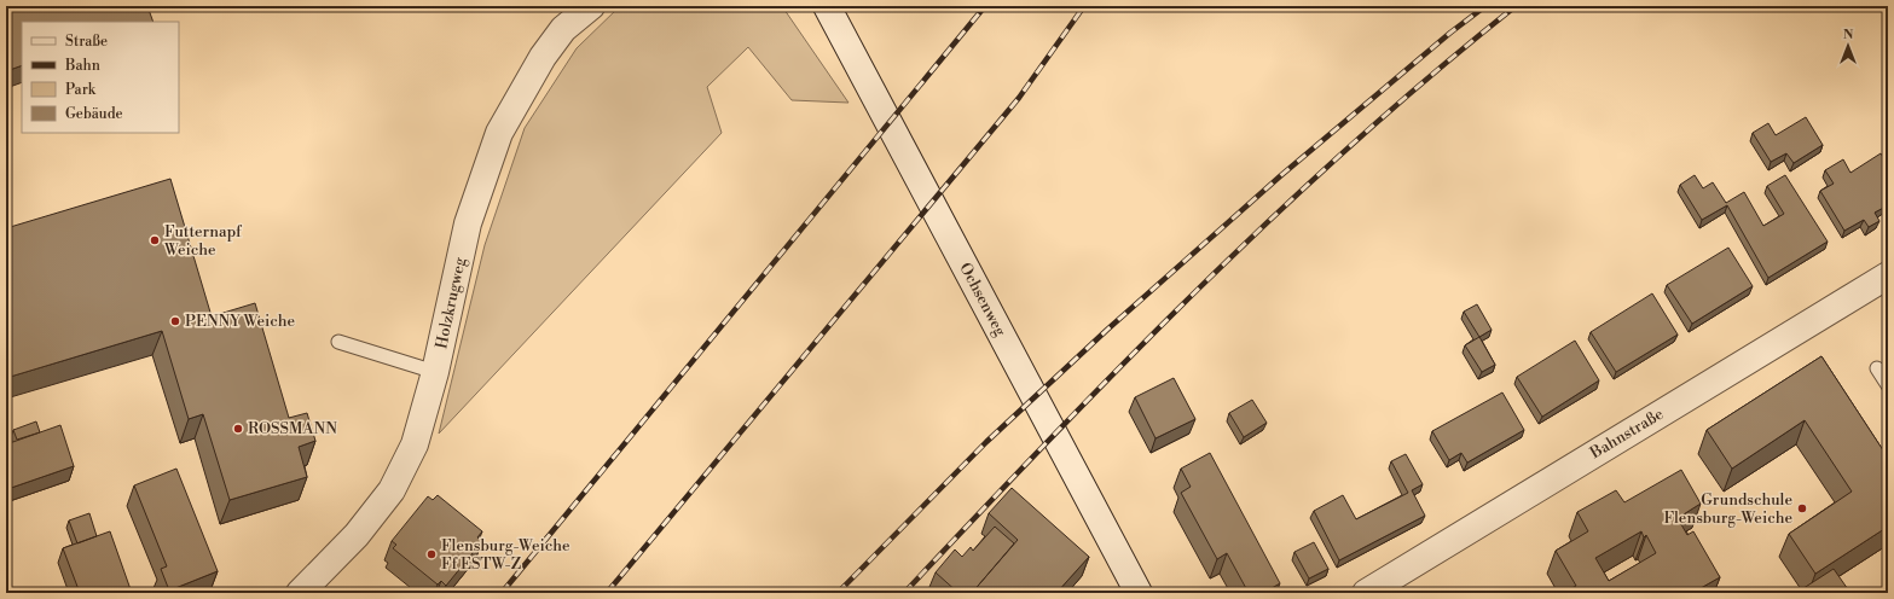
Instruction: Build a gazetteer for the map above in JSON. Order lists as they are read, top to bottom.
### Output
{
  "streets": {
    "street": ["Ochsenweg", "Holzkrugweg", "Bahnstraße"]
  },
  "places": [
    "Futternapf Weiche",
    "PENNY Weiche",
    "ROSSMANN",
    "Grundschule Flensburg-Weiche",
    "Flensburg-Weiche Ff ESTW-Z"
  ],
  "legend": [
    "Straße",
    "Bahn",
    "Park",
    "Gebäude"
  ],
  "north": "top"
}
